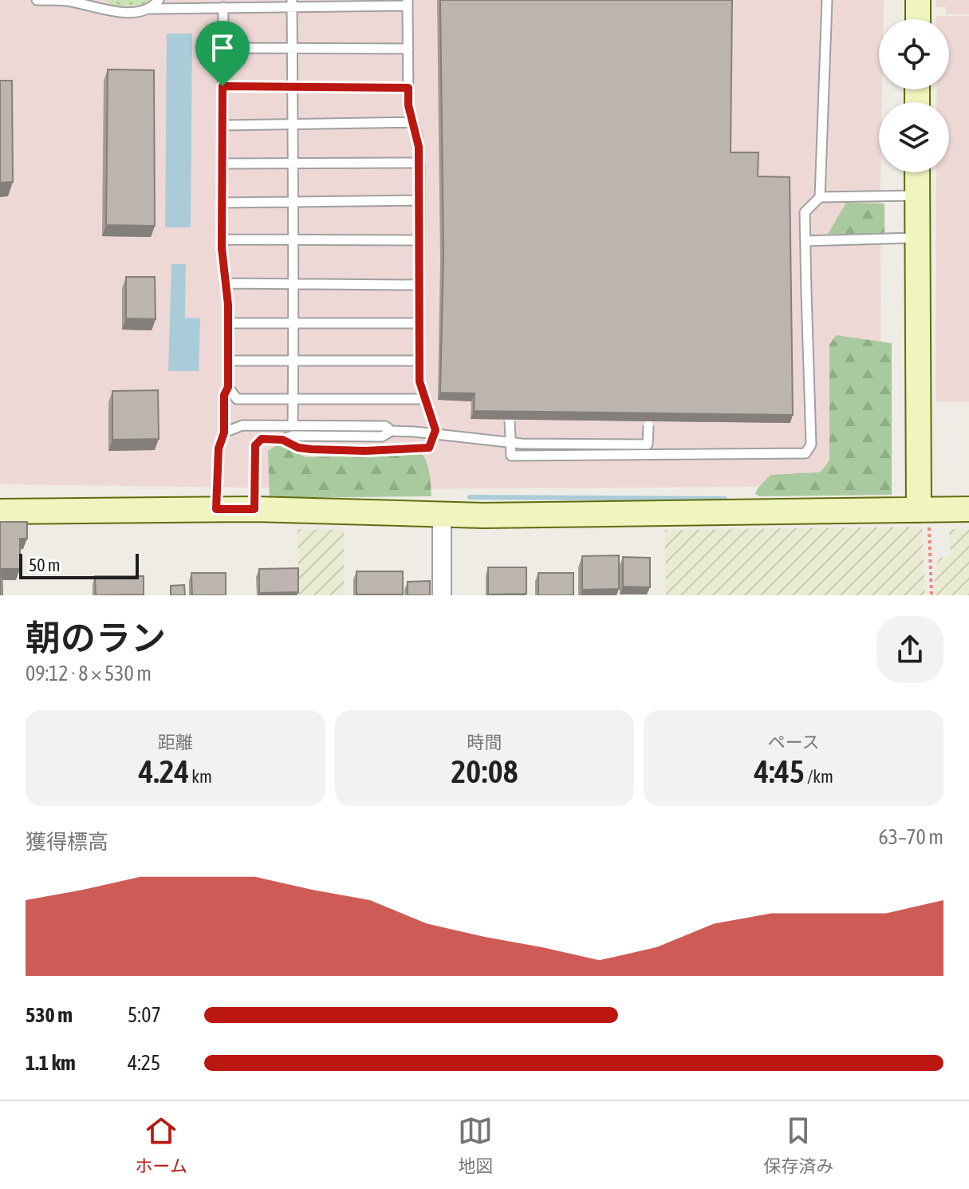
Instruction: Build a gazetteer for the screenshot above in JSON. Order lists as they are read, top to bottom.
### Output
{
  "scale_bar": "50 m",
  "page": {
    "scale": "50 m",
    "heading": ["朝のラン", "09:12 · 8 × 530 m"],
    "stats": [
      ["距離", "4.24 km"],
      ["時間", "20:08"],
      ["ペース", "4:45 /km"]
    ],
    "chart": ["獲得標高", "63–70 m"],
    "list": [
      {
        "name": "530 m",
        "note": "5:07"
      },
      {
        "name": "1.1 km",
        "note": "4:25"
      }
    ],
    "tabs": ["ホーム", "地図", "保存済み"]
  }
}
